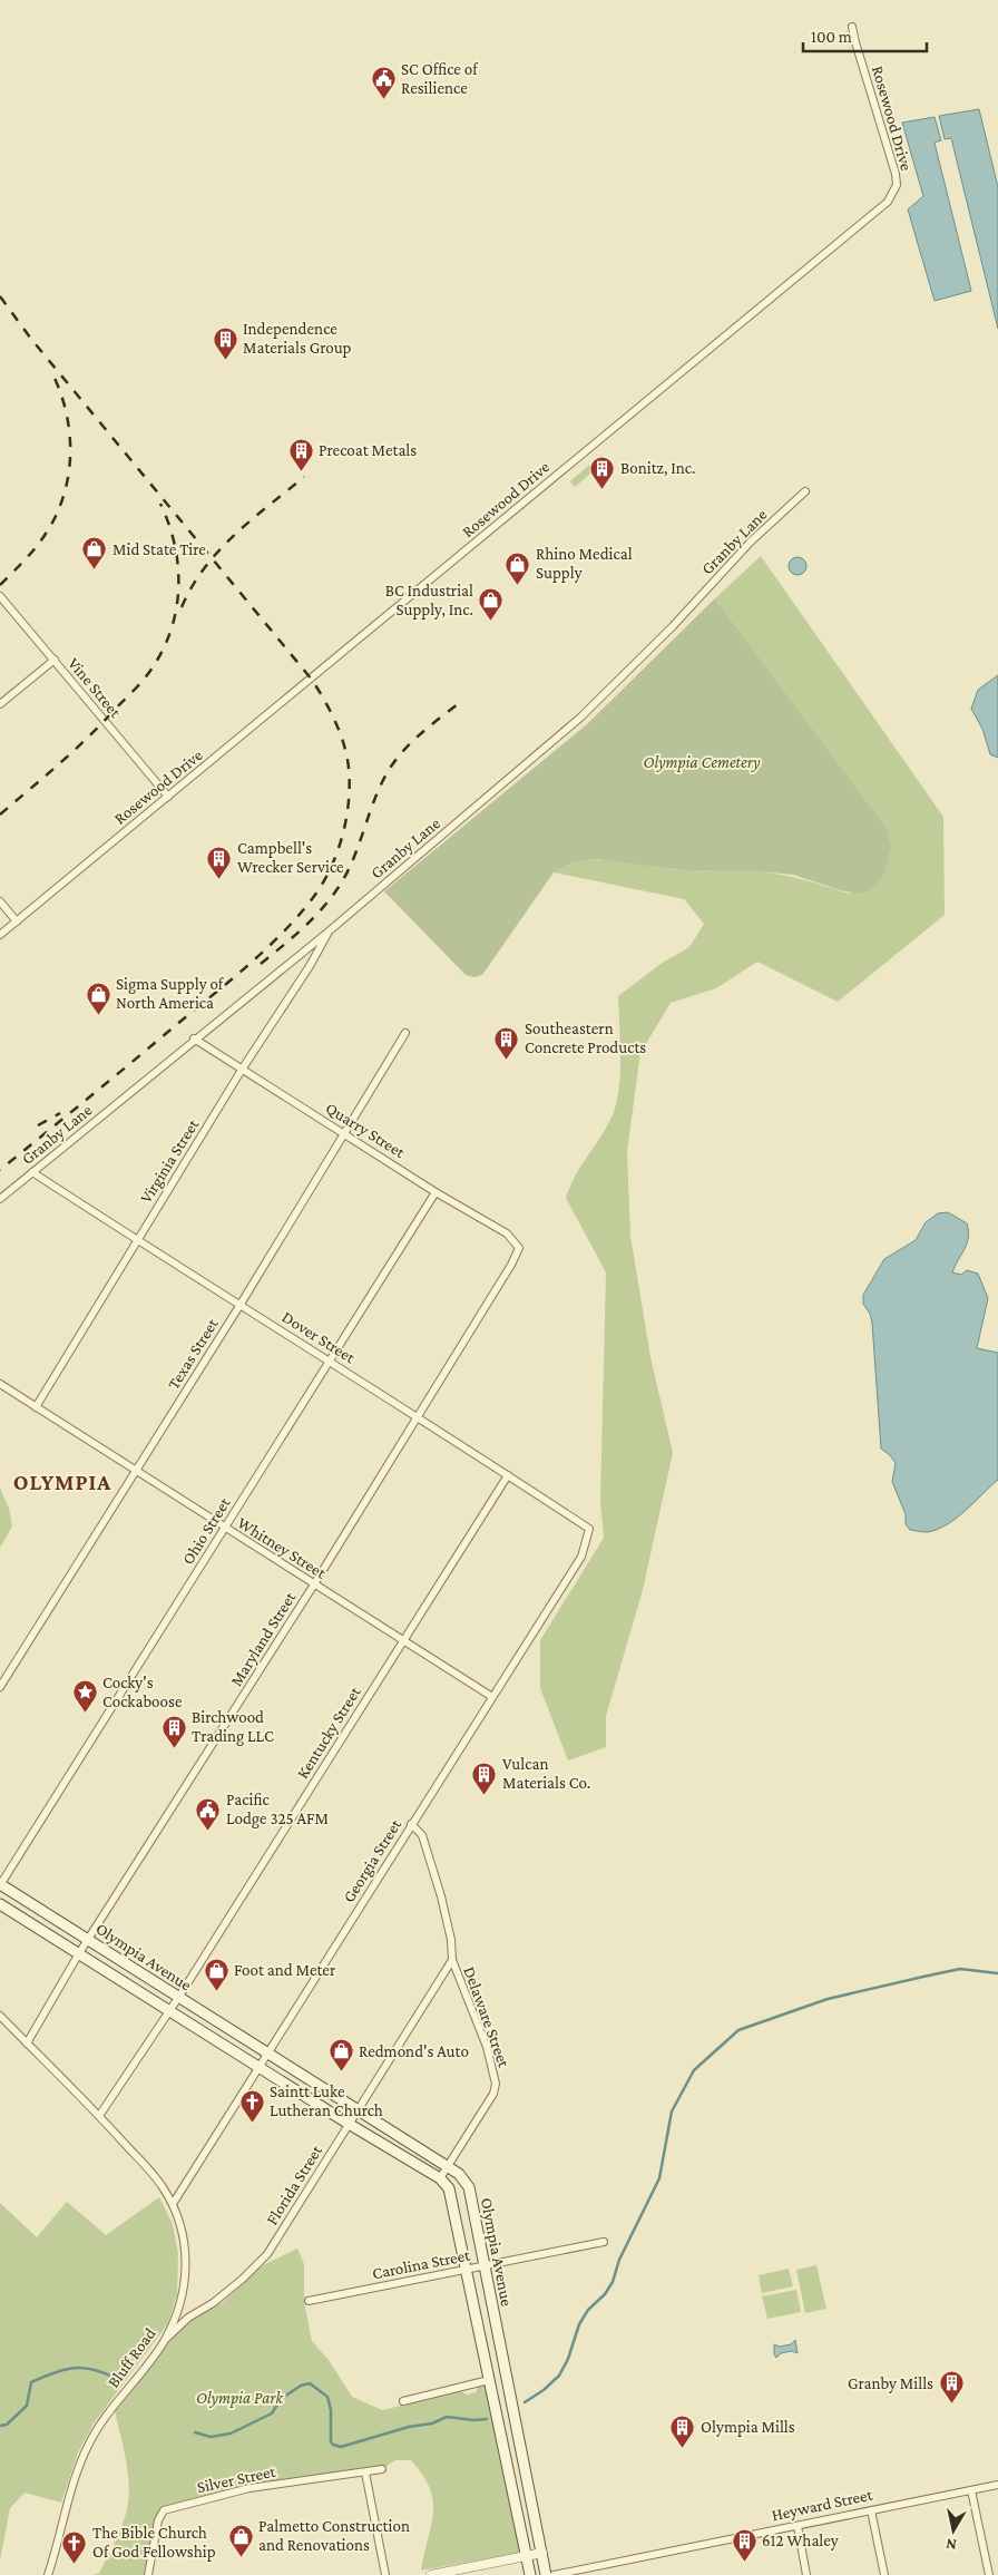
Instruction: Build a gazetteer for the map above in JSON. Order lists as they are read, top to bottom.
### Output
{
  "streets": {
    "main road": ["Olympia Avenue"],
    "street": [
      "Rosewood Drive",
      "Granby Lane",
      "Vine Street",
      "Quarry Street",
      "Virginia Street",
      "Dover Street",
      "Texas Street",
      "Ohio Street",
      "Whitney Street",
      "Maryland Street",
      "Kentucky Street",
      "Georgia Street",
      "Delaware Street",
      "Florida Street",
      "Carolina Street",
      "Bluff Road",
      "Silver Street",
      "Heyward Street"
    ]
  },
  "crossings": [
    ["Rosewood Drive", "Vine Street"],
    ["Granby Lane", "Quarry Street"],
    ["Granby Lane", "Virginia Street"],
    ["Granby Lane", "Dover Street"],
    ["Quarry Street", "Virginia Street"],
    ["Quarry Street", "Texas Street"],
    ["Quarry Street", "Ohio Street"],
    ["Quarry Street", "Maryland Street"],
    ["Virginia Street", "Dover Street"],
    ["Virginia Street", "Whitney Street"],
    ["Dover Street", "Texas Street"],
    ["Dover Street", "Ohio Street"],
    ["Dover Street", "Maryland Street"],
    ["Dover Street", "Kentucky Street"],
    ["Dover Street", "Georgia Street"],
    ["Texas Street", "Whitney Street"],
    ["Ohio Street", "Whitney Street"],
    ["Ohio Street", "Olympia Avenue"],
    ["Whitney Street", "Maryland Street"],
    ["Whitney Street", "Kentucky Street"],
    ["Whitney Street", "Georgia Street"],
    ["Maryland Street", "Olympia Avenue"],
    ["Maryland Street", "Bluff Road"],
    ["Kentucky Street", "Olympia Avenue"],
    ["Kentucky Street", "Bluff Road"],
    ["Georgia Street", "Olympia Avenue"],
    ["Georgia Street", "Delaware Street"],
    ["Georgia Street", "Bluff Road"],
    ["Olympia Avenue", "Delaware Street"],
    ["Olympia Avenue", "Florida Street"],
    ["Olympia Avenue", "Carolina Street"],
    ["Delaware Street", "Florida Street"],
    ["Florida Street", "Bluff Road"]
  ],
  "districts": ["OLYMPIA"],
  "parks": ["Olympia Cemetery", "Olympia Park"],
  "places": {
    "public building": ["SC Office of Resilience", "Pacific Lodge 325 AFM"],
    "building": [
      "Independence Materials Group",
      "Precoat Metals",
      "Bonitz, Inc.",
      "Campbell's Wrecker Service",
      "Southeastern Concrete Products",
      "Birchwood Trading LLC",
      "Vulcan Materials Co.",
      "Granby Mills",
      "Olympia Mills",
      "612 Whaley"
    ],
    "shop": [
      "Mid State Tire",
      "Rhino Medical Supply",
      "BC Industrial Supply, Inc.",
      "Sigma Supply of North America",
      "Foot and Meter",
      "Redmond's Auto",
      "Palmetto Construction and Renovations"
    ],
    "place": ["Cocky's Cockaboose"],
    "church": ["Saintt Luke Lutheran Church", "The Bible Church Of God Fellowship"]
  },
  "scale_bar": "100 m",
  "north": "bottom"
}
